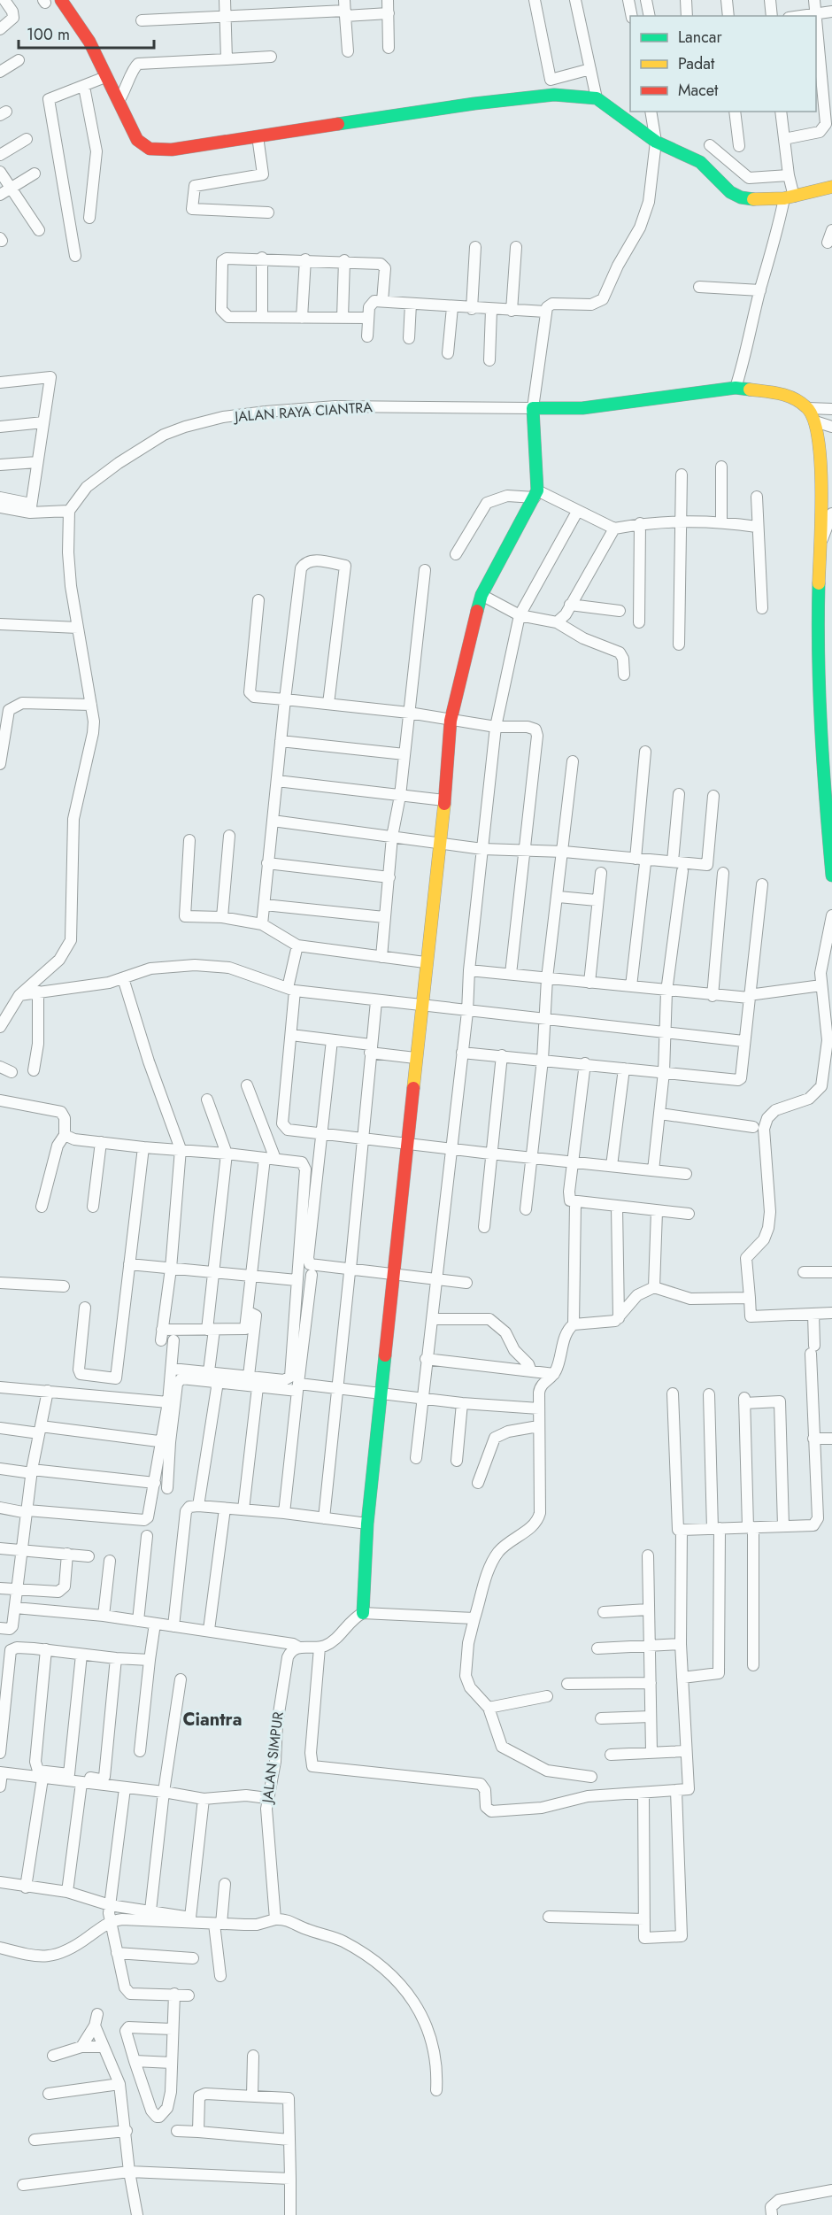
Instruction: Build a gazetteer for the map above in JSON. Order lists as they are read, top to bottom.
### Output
{
  "streets": {
    "street": ["JALAN RAYA CIANTRA", "JALAN SIMPUR"]
  },
  "districts": ["Ciantra"],
  "legend": ["Lancar", "Padat", "Macet"],
  "scale_bar": "100 m"
}
